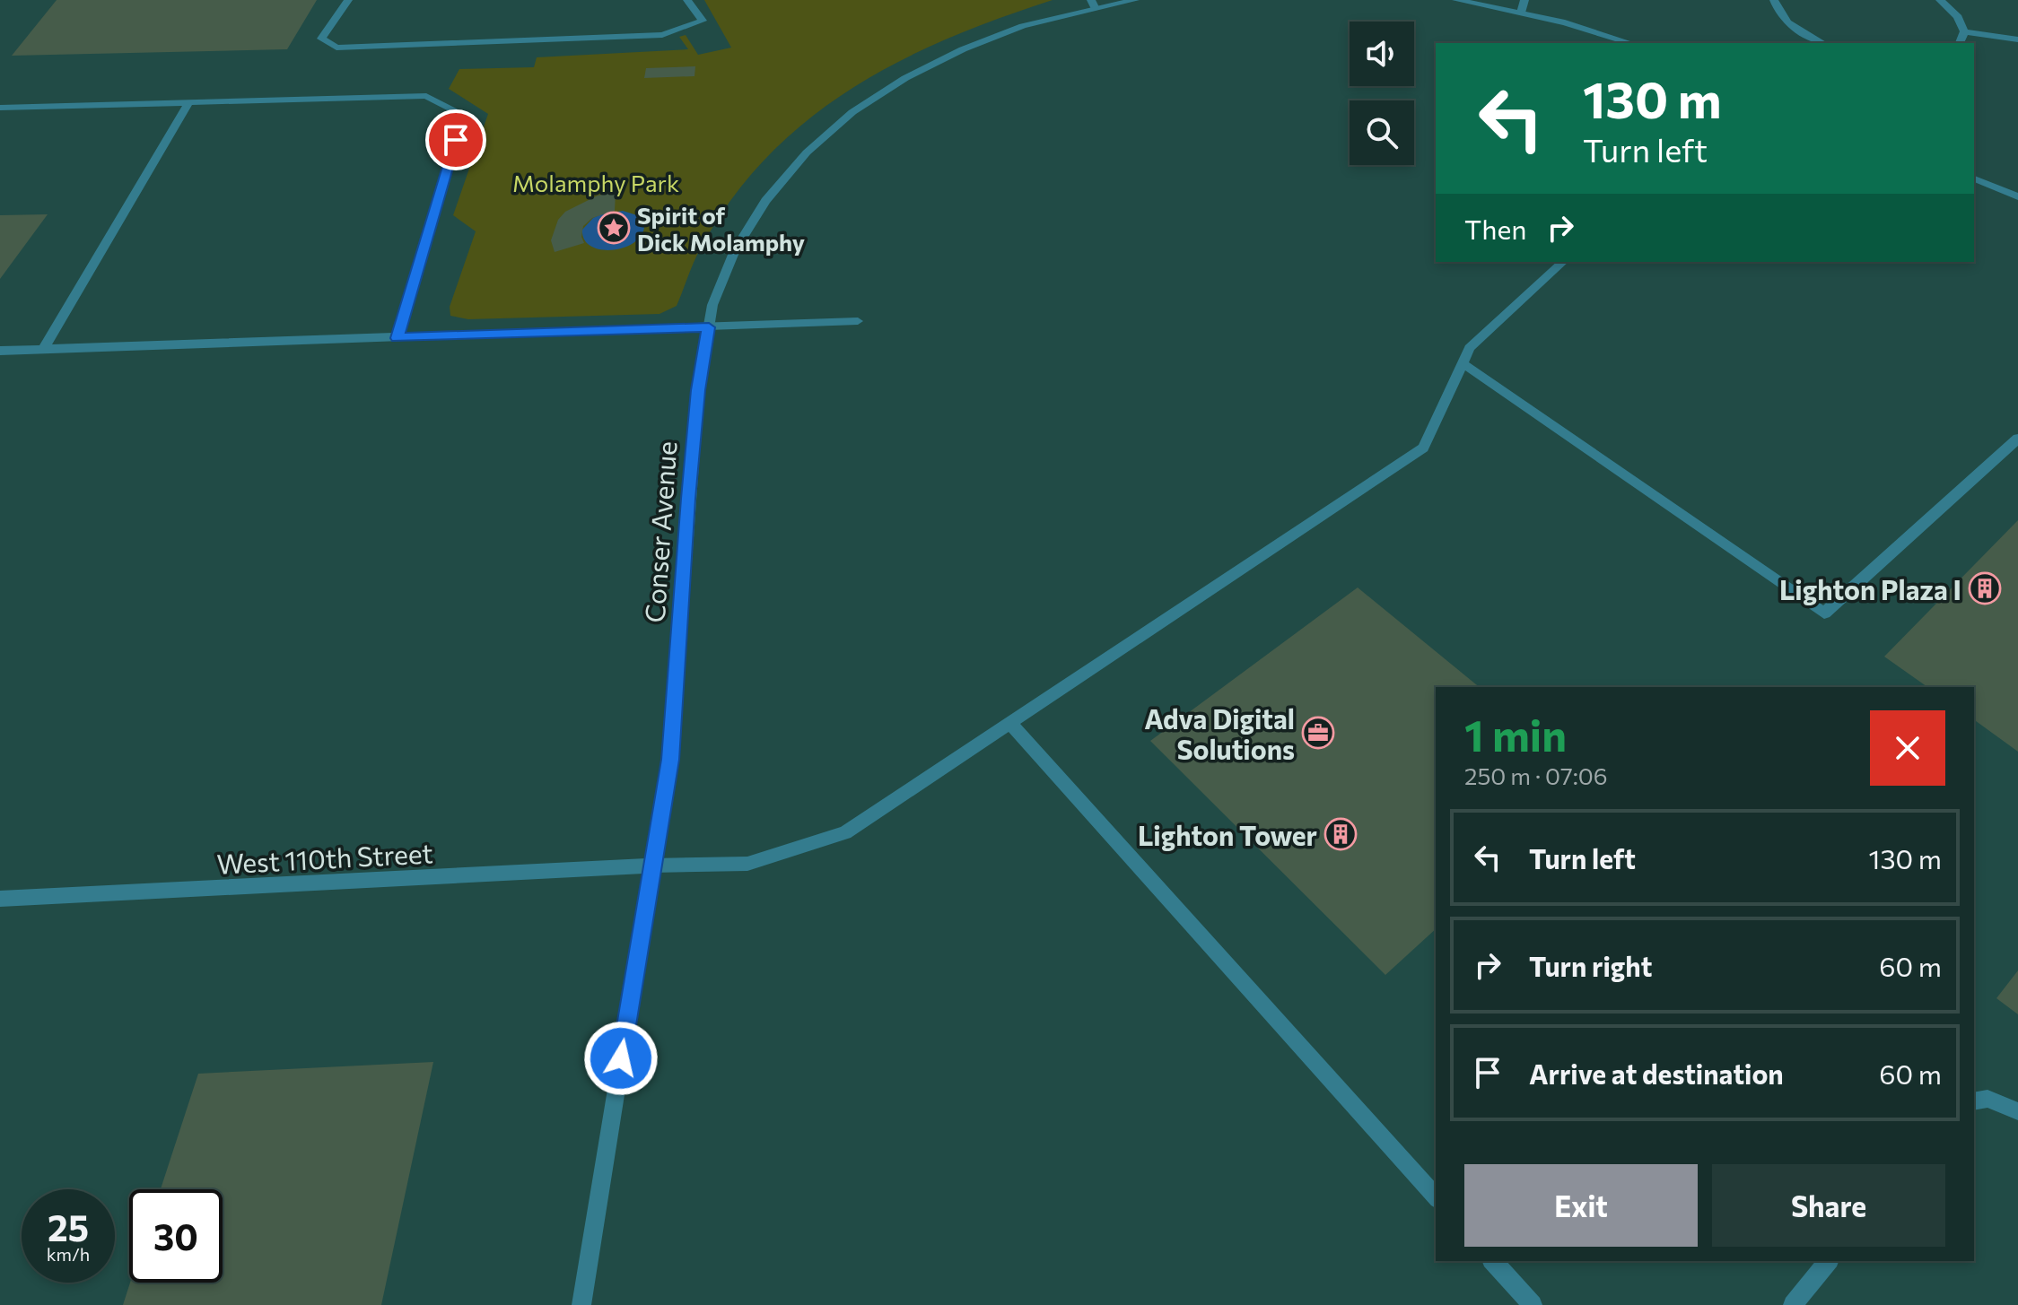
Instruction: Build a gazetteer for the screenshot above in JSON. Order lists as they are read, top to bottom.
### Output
{
  "streets": {
    "street": ["Conser Avenue", "West 110th Street"]
  },
  "crossings": [
    ["Conser Avenue", "West 110th Street"]
  ],
  "parks": ["Molamphy Park"],
  "places": {
    "place": ["Spirit of Dick Molamphy"],
    "building": ["Lighton Plaza I", "Lighton Tower"],
    "office": ["Adva Digital Solutions"]
  },
  "page": {
    "turn": ["130 m", "Turn left"],
    "then": "Then",
    "heading": ["1 min", "250 m · 07:06"],
    "list": [
      {
        "name": "Turn left",
        "value": "130 m"
      },
      {
        "name": "Turn right",
        "value": "60 m"
      },
      {
        "name": "Arrive at destination",
        "value": "60 m"
      }
    ],
    "buttons": ["Exit", "Share"],
    "speed": "25 km/h",
    "limit": "30"
  }
}
